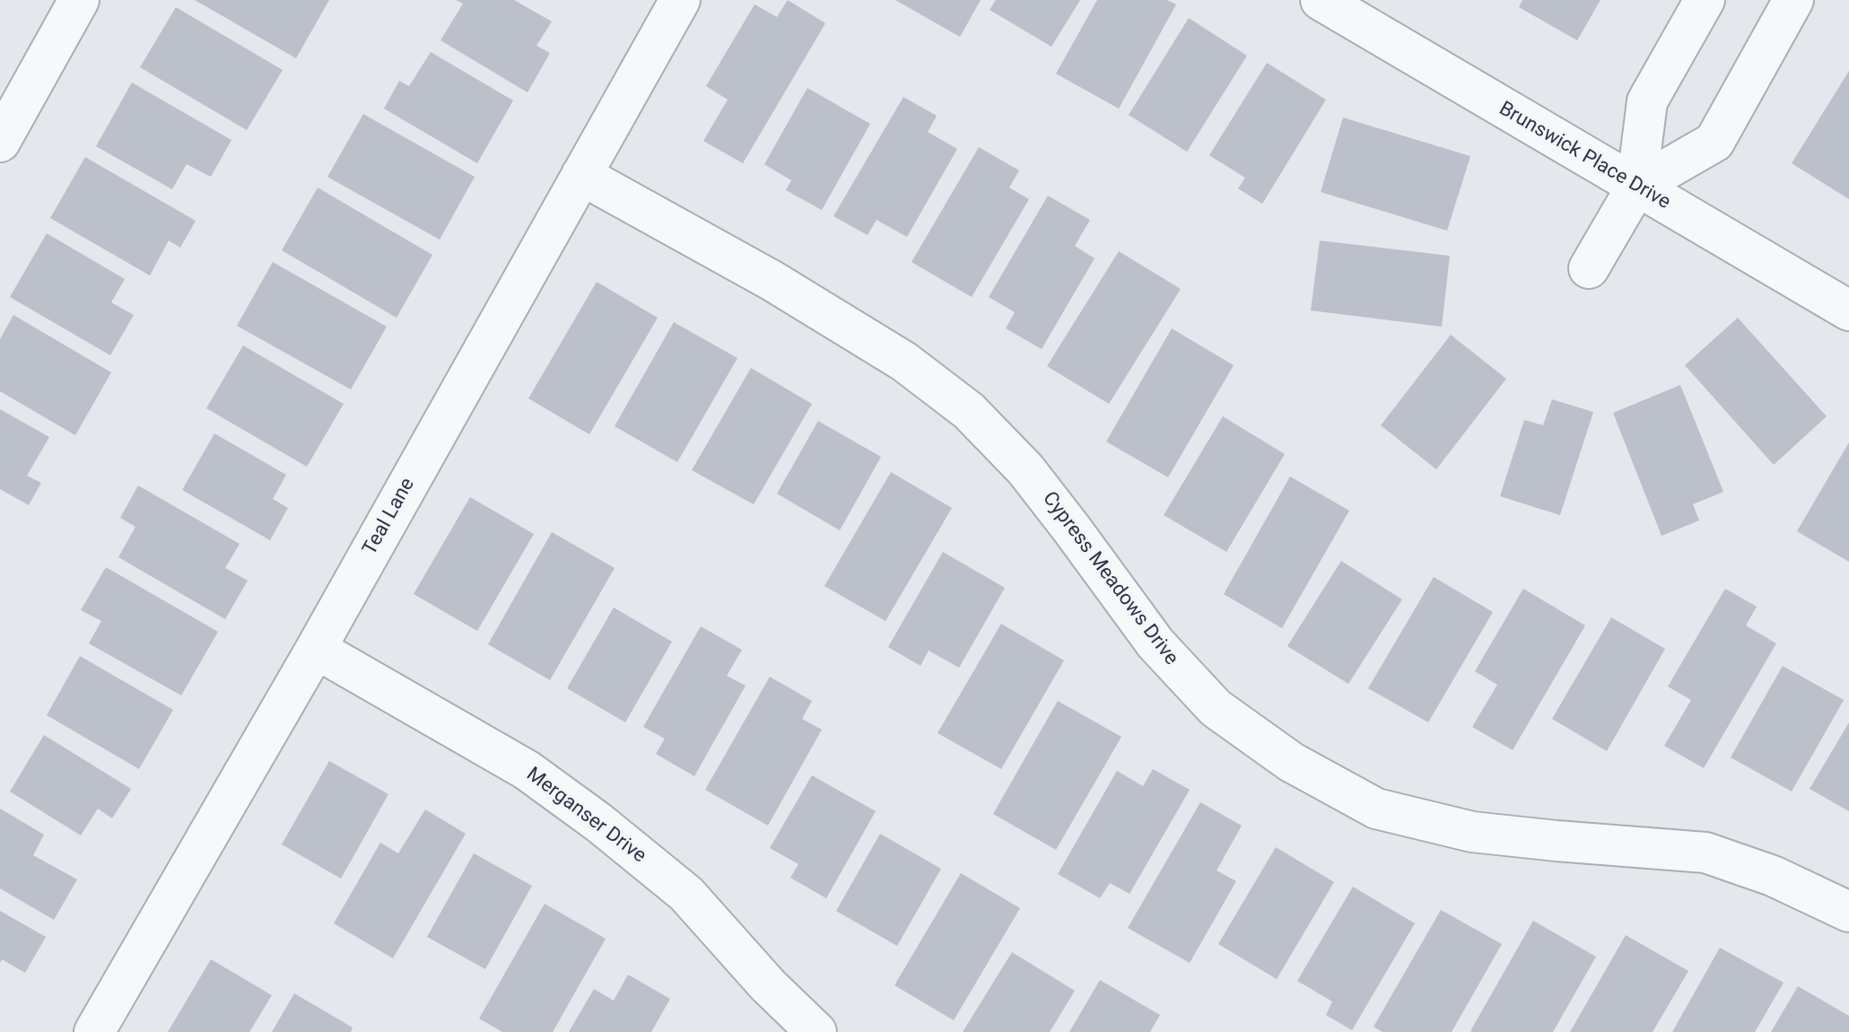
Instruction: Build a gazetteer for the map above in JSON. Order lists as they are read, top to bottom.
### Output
{
  "streets": {
    "street": [
      "Brunswick Place Drive",
      "Teal Lane",
      "Cypress Meadows Drive",
      "Merganser Drive"
    ]
  },
  "crossings": [
    ["Teal Lane", "Cypress Meadows Drive"],
    ["Teal Lane", "Merganser Drive"]
  ]
}
